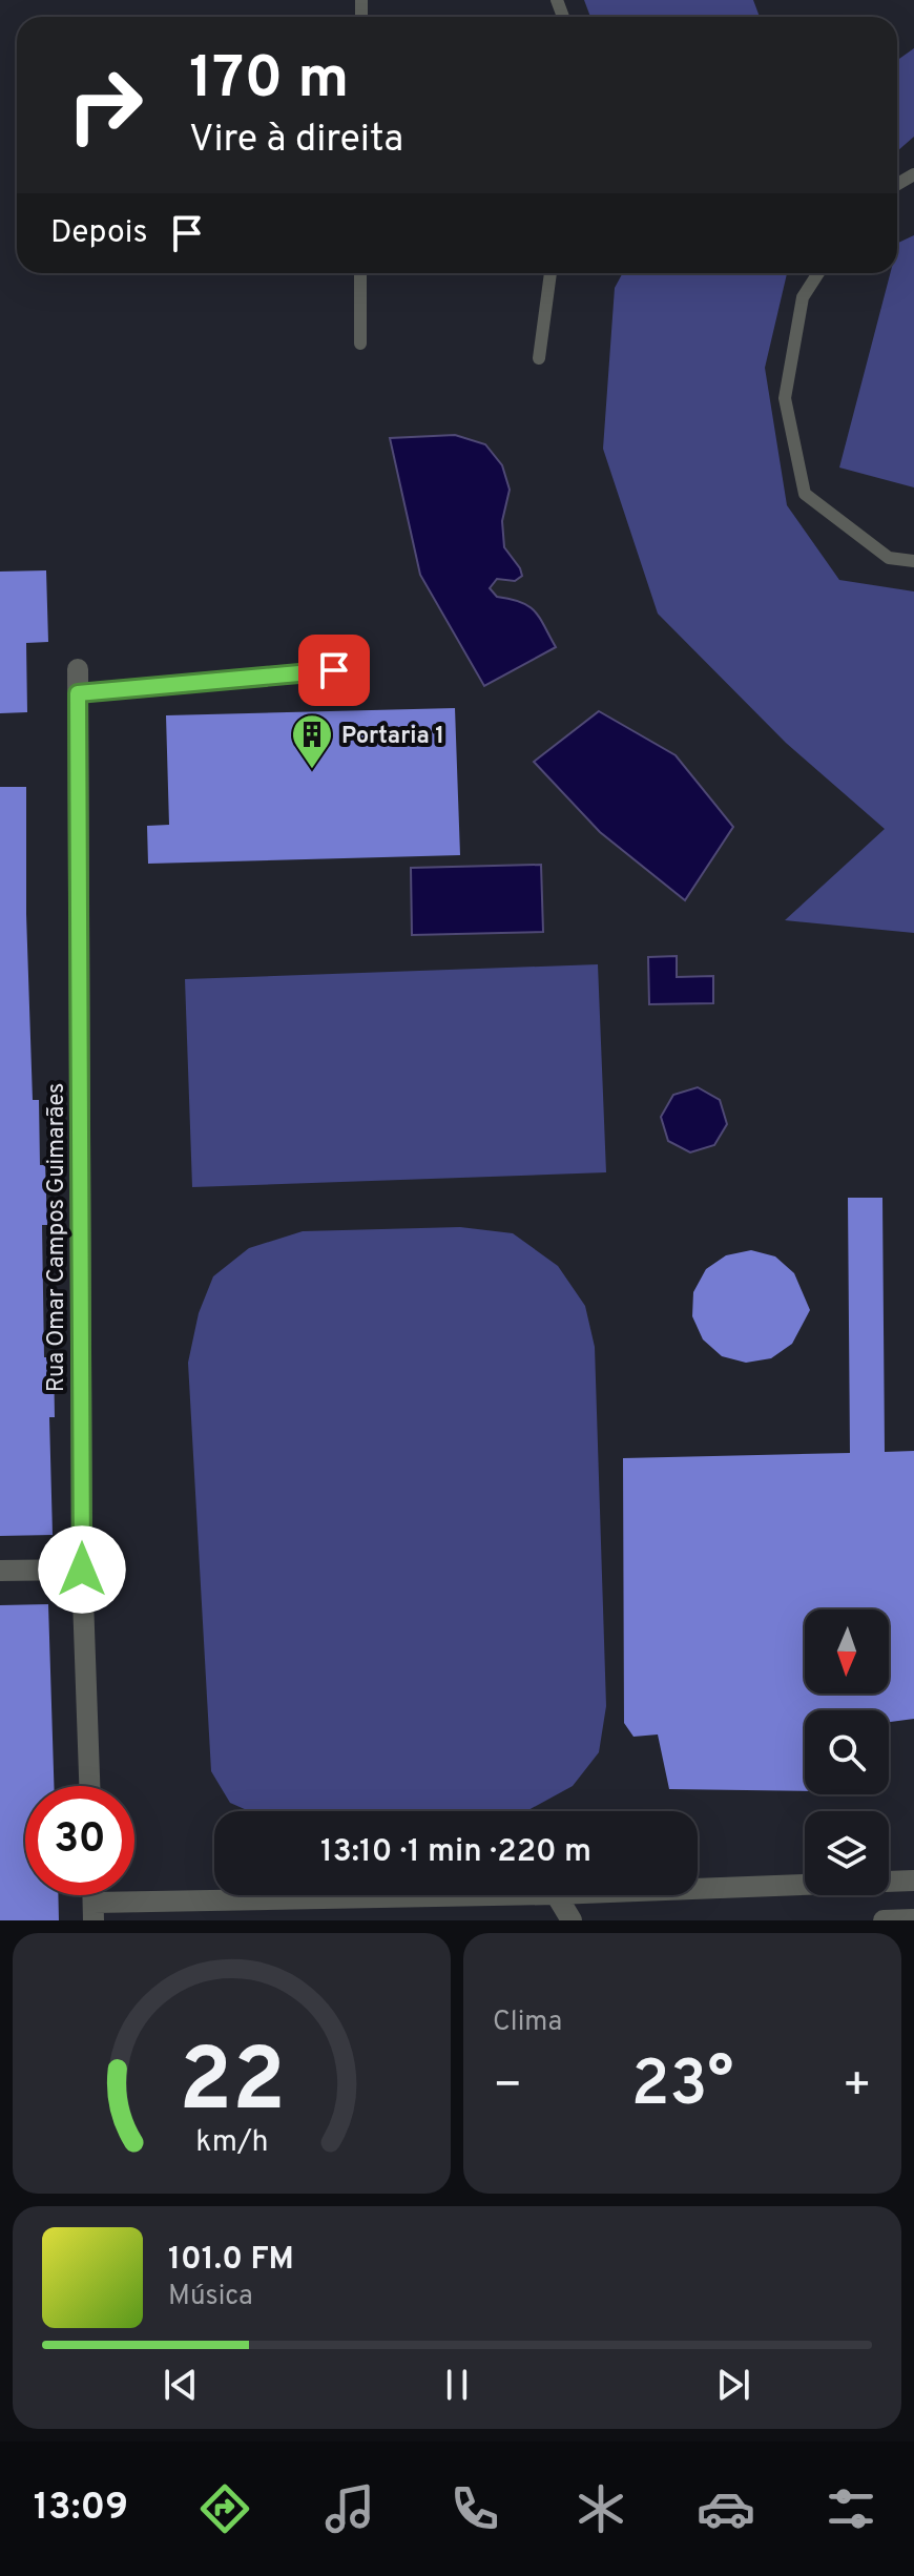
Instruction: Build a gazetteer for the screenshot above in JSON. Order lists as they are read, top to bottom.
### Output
{
  "streets": {
    "street": ["Rua Omar Campos Guimarães"]
  },
  "places": {
    "building": ["Portaria 1"]
  },
  "north": "bottom",
  "page": {
    "turn": ["170 m", "Vire à direita"],
    "then": "Depois",
    "limit": "30",
    "trip": "13:10 · 1 min · 220 m",
    "tile": "Clima",
    "heat": ["−", "23°", "+"],
    "song": ["101.0 FM", "Música"],
    "tabs": "13:09",
    "gauge": ["22", "km/h"]
  }
}
